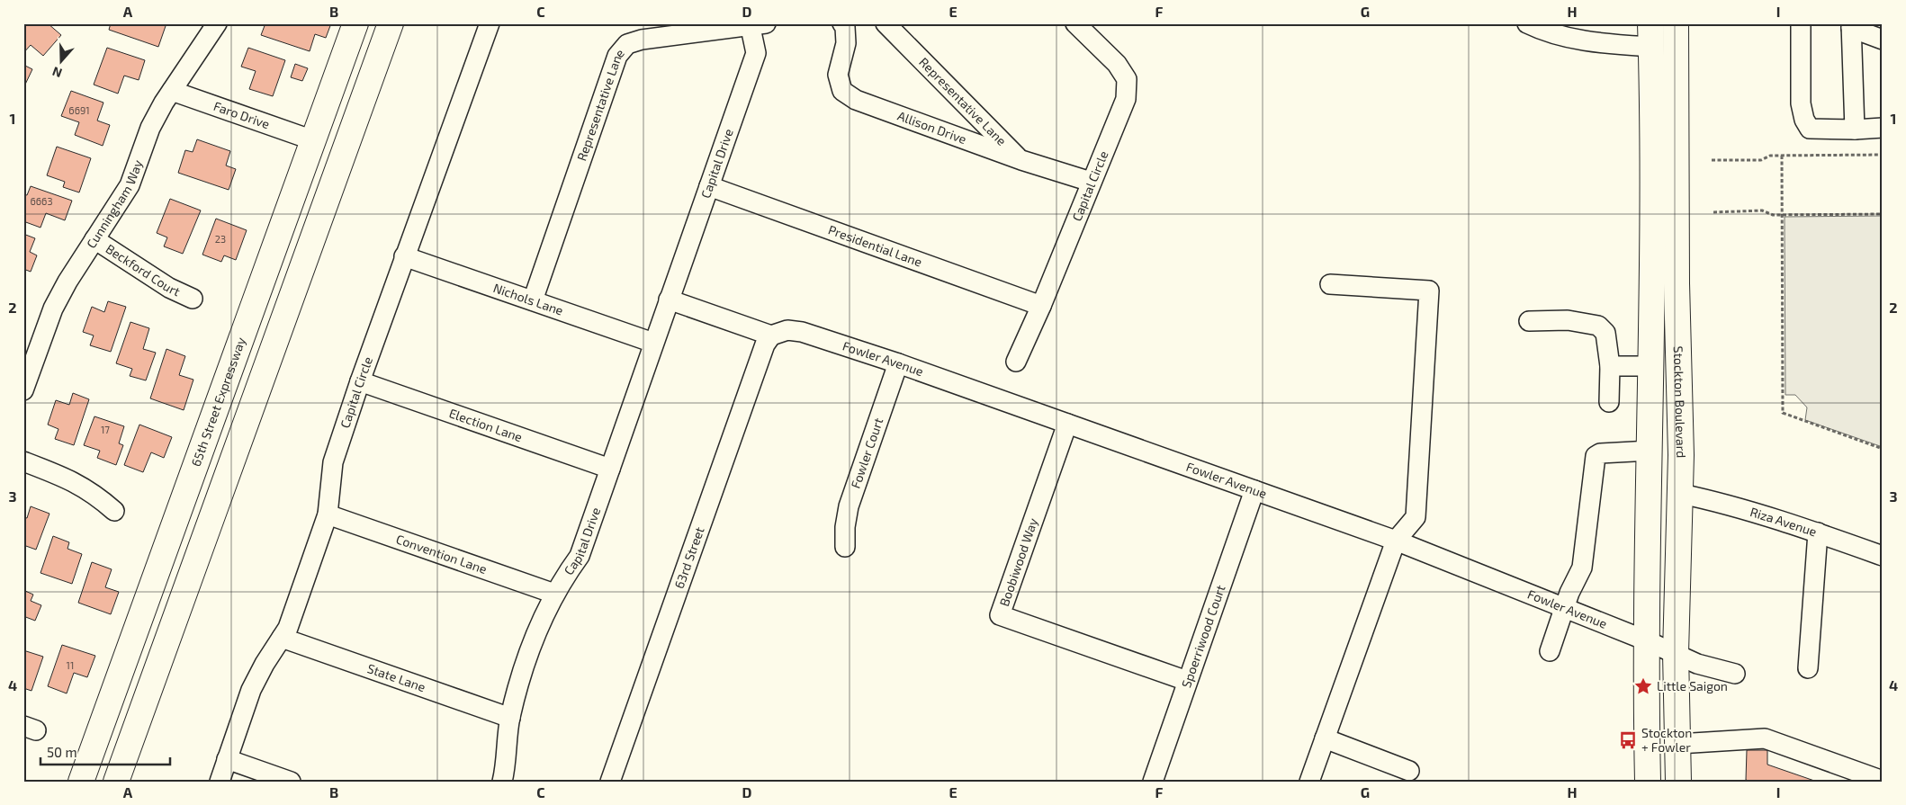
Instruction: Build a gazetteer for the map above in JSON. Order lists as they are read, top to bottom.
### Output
{
  "streets": {
    "main road": ["65th Street Expressway", "Stockton Boulevard"],
    "street": [
      "Representative Lane",
      "Faro Drive",
      "Allison Drive",
      "Capital Drive",
      "Capital Circle",
      "Cunningham Way",
      "Presidential Lane",
      "Beckford Court",
      "Nichols Lane",
      "Fowler Avenue",
      "Election Lane",
      "Fowler Court",
      "Riza Avenue",
      "Convention Lane",
      "63rd Street",
      "Boobiwood Way",
      "Spoerriwood Court",
      "State Lane"
    ]
  },
  "crossings": [
    ["Representative Lane", "Allison Drive"],
    ["Representative Lane", "Capital Drive"],
    ["Representative Lane", "Nichols Lane"],
    ["Faro Drive", "Cunningham Way"],
    ["Faro Drive", "65th Street Expressway"],
    ["Allison Drive", "Capital Circle"],
    ["Capital Drive", "Presidential Lane"],
    ["Capital Drive", "Nichols Lane"],
    ["Capital Drive", "Election Lane"],
    ["Capital Drive", "Convention Lane"],
    ["Capital Drive", "State Lane"],
    ["Capital Circle", "Presidential Lane"],
    ["Capital Circle", "Nichols Lane"],
    ["Capital Circle", "Election Lane"],
    ["Capital Circle", "Convention Lane"],
    ["Capital Circle", "State Lane"],
    ["Cunningham Way", "Beckford Court"],
    ["Fowler Avenue", "Stockton Boulevard"],
    ["Fowler Avenue", "Fowler Court"],
    ["Fowler Avenue", "63rd Street"],
    ["Fowler Avenue", "Boobiwood Way"],
    ["Fowler Avenue", "Spoerriwood Court"],
    ["Stockton Boulevard", "Riza Avenue"],
    ["Boobiwood Way", "Spoerriwood Court"]
  ],
  "places": {
    "place": ["Little Saigon"],
    "bus stop": ["Stockton + Fowler"]
  },
  "house_numbers": [
    "6691",
    "6663",
    "23",
    "17",
    "11"
  ],
  "scale_bar": "50 m",
  "north": "bottom",
  "grid": {
    "columns": [
      "A",
      "B",
      "C",
      "D",
      "E",
      "F",
      "G",
      "H",
      "I"
    ],
    "rows": [
      "1",
      "2",
      "3",
      "4"
    ]
  }
}
